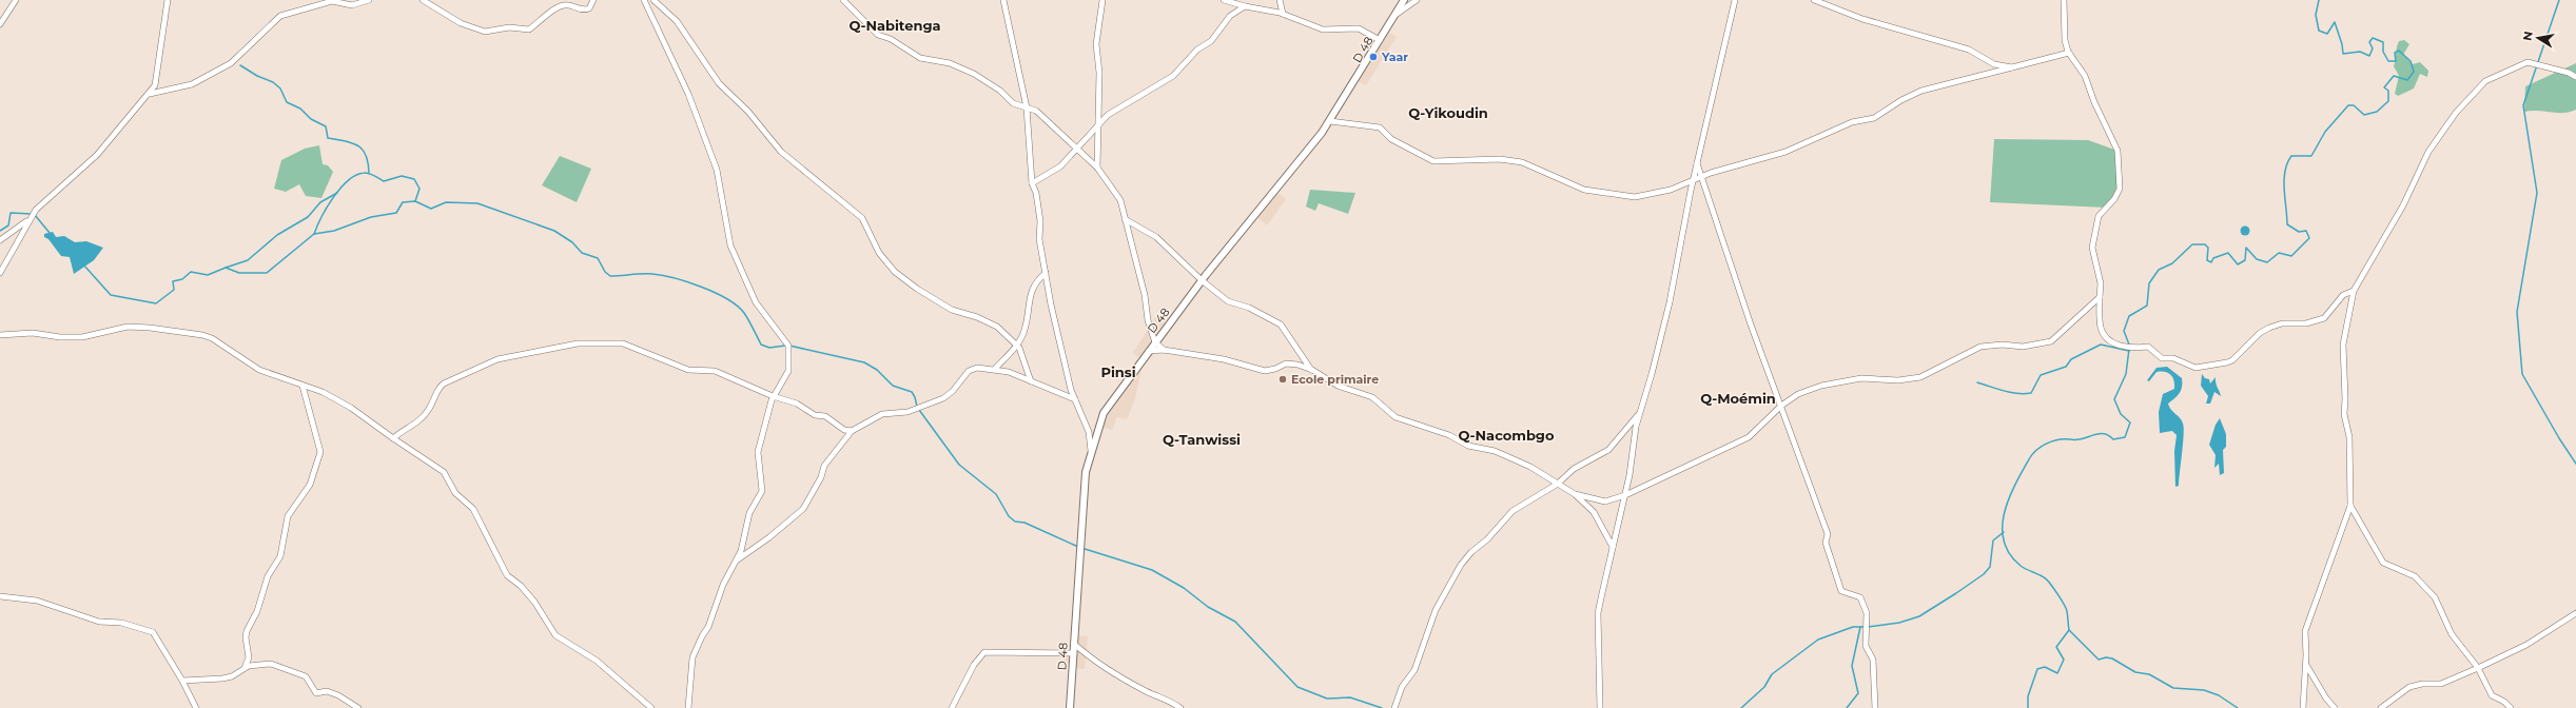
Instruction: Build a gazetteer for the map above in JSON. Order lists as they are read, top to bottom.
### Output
{
  "streets": {
    "street": ["D 48"]
  },
  "districts": [
    "Q-Nabitenga",
    "Q-Yikoudin",
    "Pinsi",
    "Q-Moémin",
    "Q-Nacombgo",
    "Q-Tanwissi"
  ],
  "places": ["Yaar", "Ecole primaire"],
  "north": "left"
}
